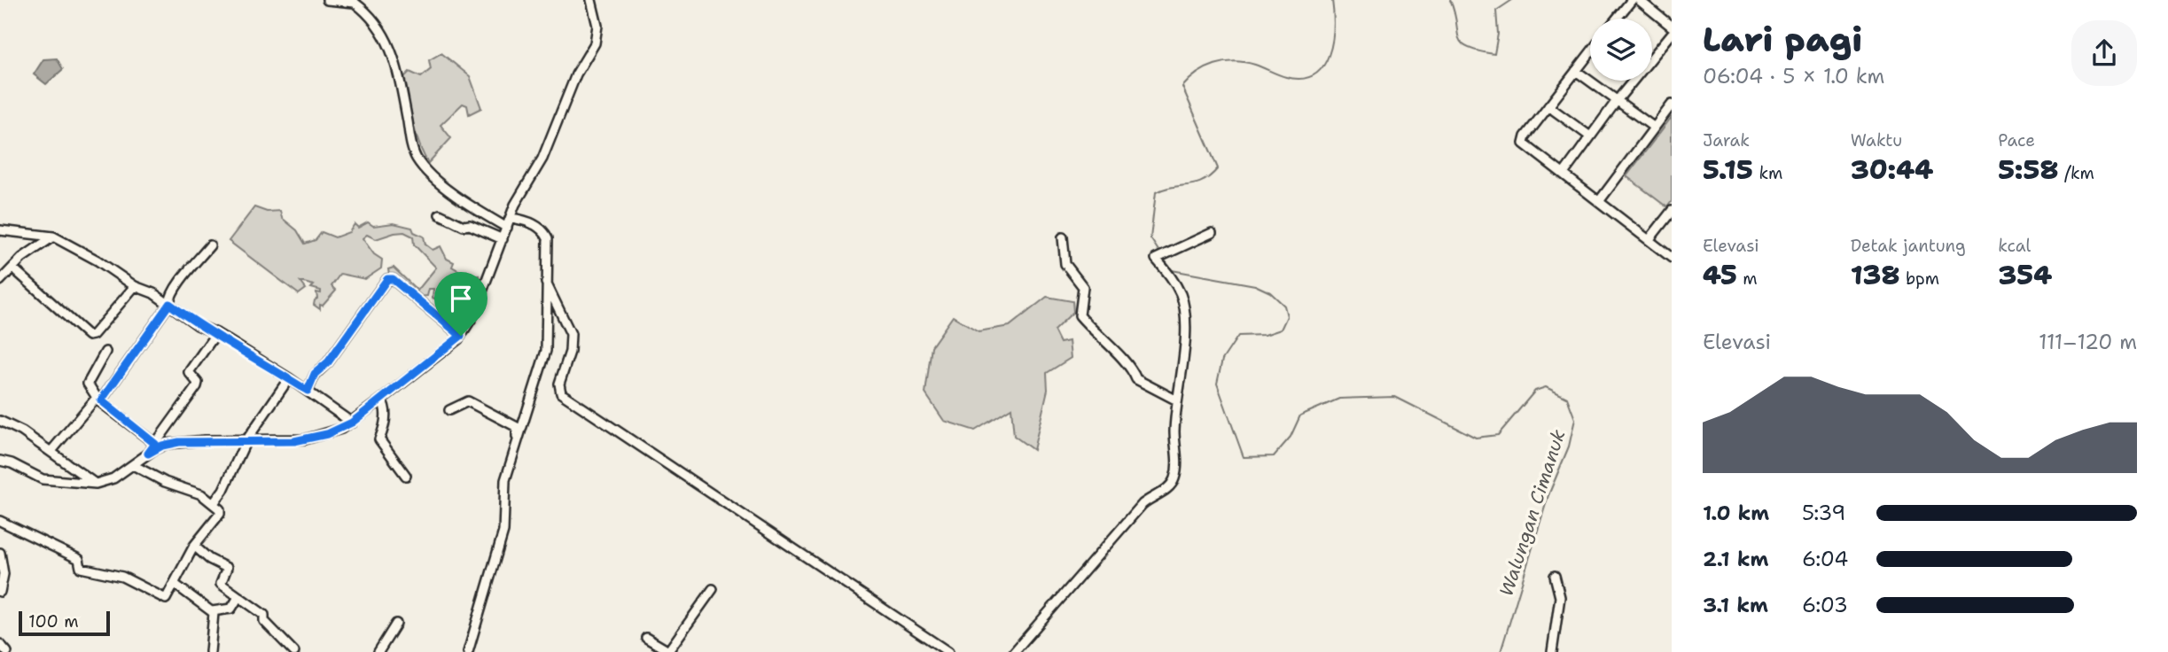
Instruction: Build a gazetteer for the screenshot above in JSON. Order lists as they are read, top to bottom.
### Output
{
  "water": ["Walungan Cimanuk"],
  "scale_bar": "100 m",
  "page": {
    "heading": ["Lari pagi", "06:04 · 5 × 1.0 km"],
    "stats": [
      ["Jarak", "5.15 km"],
      ["Waktu", "30:44"],
      ["Pace", "5:58 /km"],
      ["Elevasi", "45 m"],
      ["Detak jantung", "138 bpm"],
      ["kcal", "354"]
    ],
    "chart": ["Elevasi", "111–120 m"],
    "list": [
      {
        "name": "1.0 km",
        "note": "5:39"
      },
      {
        "name": "2.1 km",
        "note": "6:04"
      },
      {
        "name": "3.1 km",
        "note": "6:03"
      }
    ],
    "scale": "100 m"
  }
}
